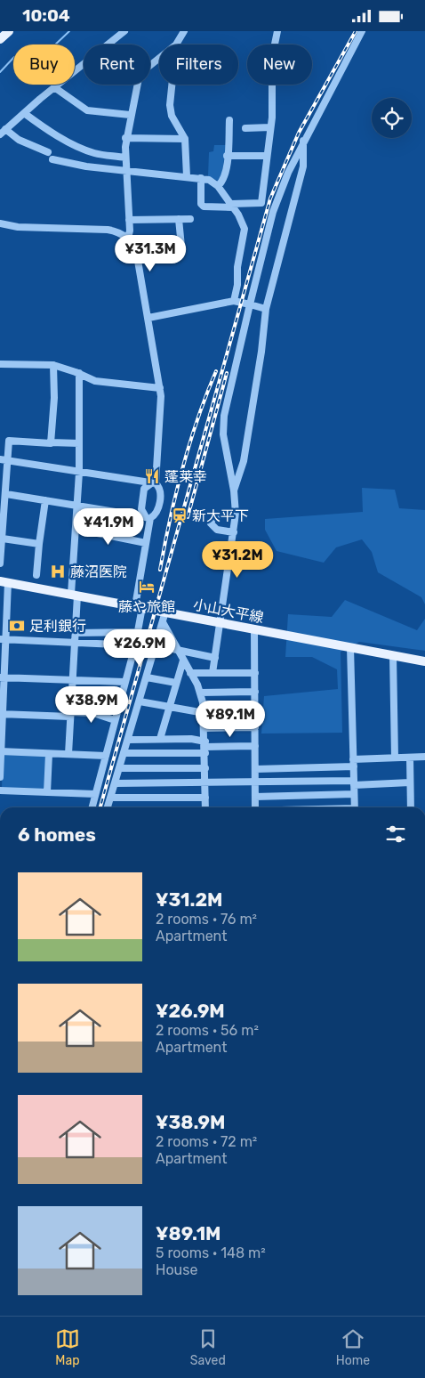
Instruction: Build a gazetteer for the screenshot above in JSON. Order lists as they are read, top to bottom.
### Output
{
  "streets": {
    "main road": ["小山大平線"]
  },
  "places": {
    "restaurant": ["蓬莱幸"],
    "station": ["新大平下"],
    "hospital": ["藤沼医院"],
    "hotel": ["藤や旅館"],
    "bank": ["足利銀行"]
  },
  "page": {
    "status": "10:04",
    "chip": [
      "Buy",
      "Rent",
      "Filters",
      "New"
    ],
    "price": [
      "¥31.3M",
      "¥41.9M",
      "¥31.2M",
      "¥26.9M",
      "¥38.9M",
      "¥89.1M"
    ],
    "heading": "6 homes",
    "list": [
      {
        "name": "¥31.2M",
        "note": "2 rooms · 76 m² · Apartment"
      },
      {
        "name": "¥26.9M",
        "note": "2 rooms · 56 m² · Apartment"
      },
      {
        "name": "¥38.9M",
        "note": "2 rooms · 72 m² · Apartment"
      },
      {
        "name": "¥89.1M",
        "note": "5 rooms · 148 m² · House"
      }
    ],
    "tabs": ["Map", "Saved", "Home"]
  }
}
